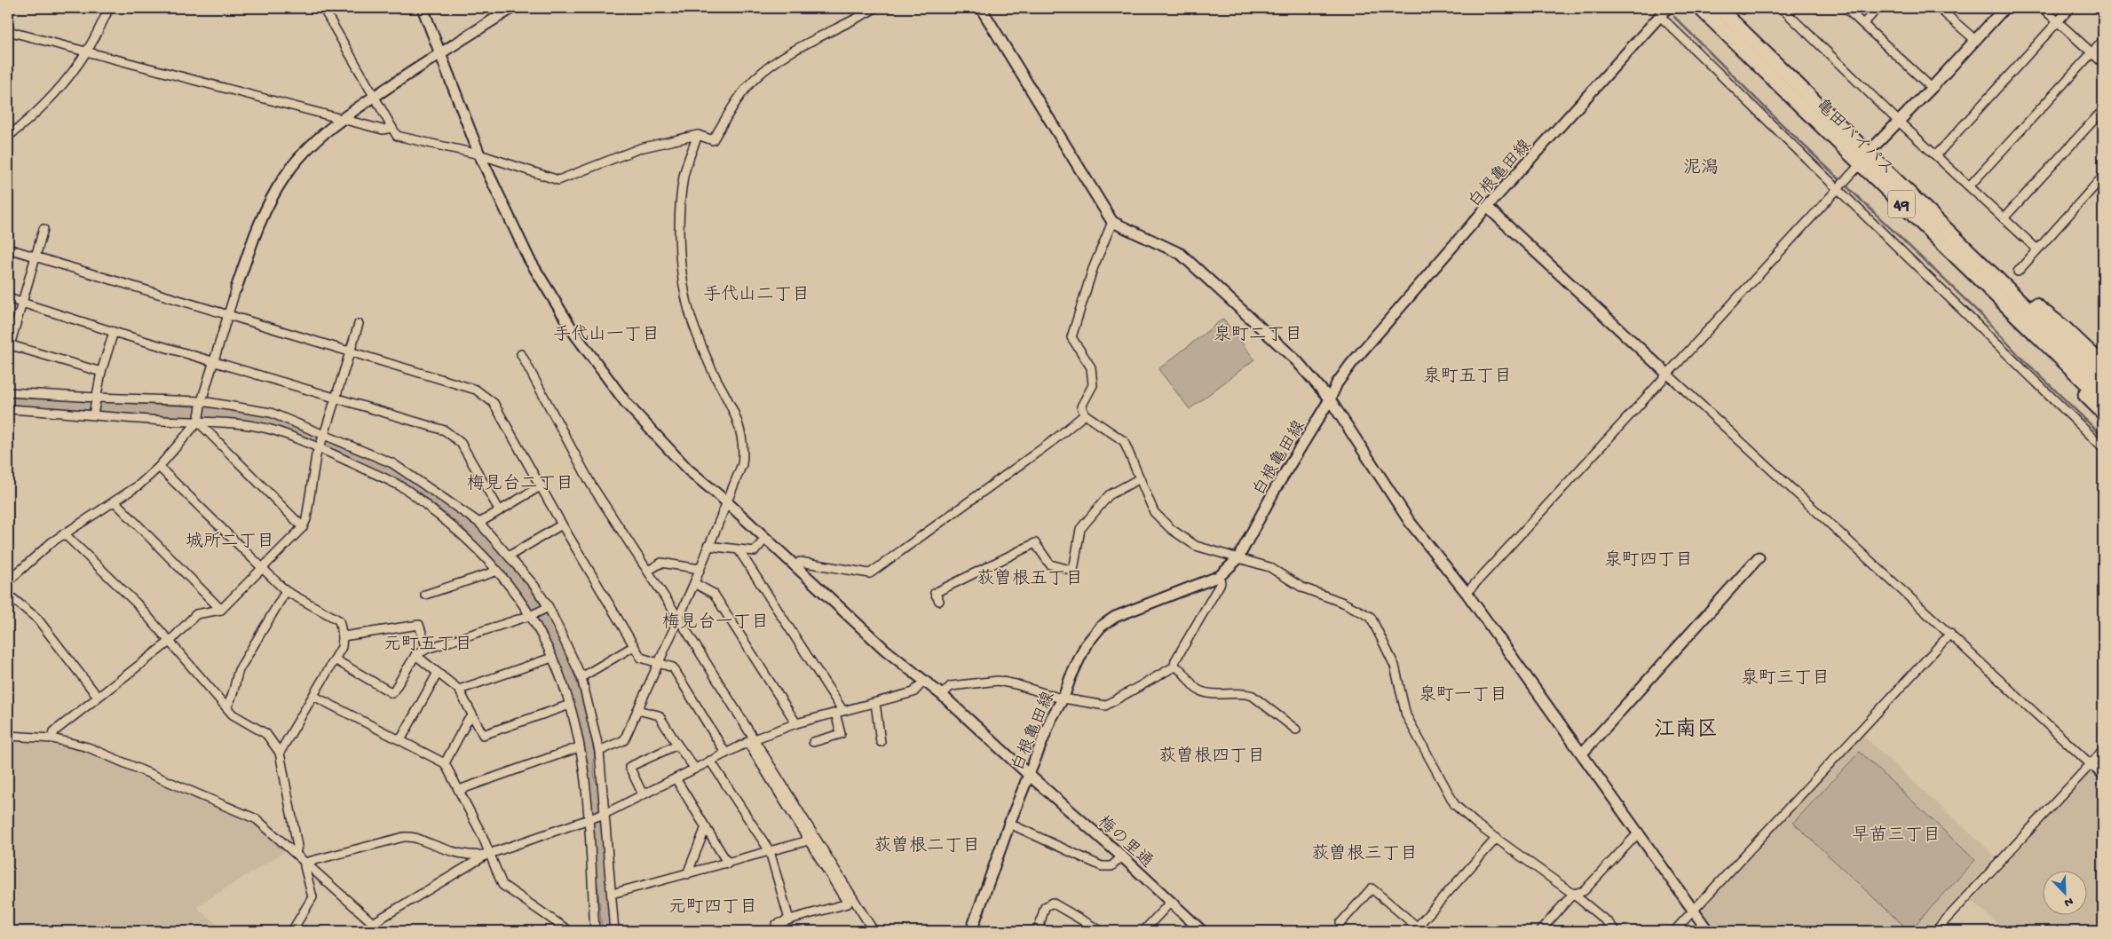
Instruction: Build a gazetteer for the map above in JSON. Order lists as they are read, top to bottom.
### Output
{
  "streets": {
    "highway": ["亀田バイパス", "49"],
    "street": ["白根亀田線", "梅の里通"]
  },
  "crossings": [
    ["白根亀田線", "梅の里通"]
  ],
  "districts": [
    "泥潟",
    "手代山二丁目",
    "手代山一丁目",
    "泉町二丁目",
    "泉町五丁目",
    "梅見台二丁目",
    "城所二丁目",
    "泉町四丁目",
    "荻曽根五丁目",
    "梅見台一丁目",
    "元町五丁目",
    "泉町三丁目",
    "泉町一丁目",
    "江南区",
    "荻曽根四丁目",
    "早苗三丁目",
    "荻曽根二丁目",
    "荻曽根三丁目",
    "元町四丁目"
  ],
  "north": "bottom right"
}
